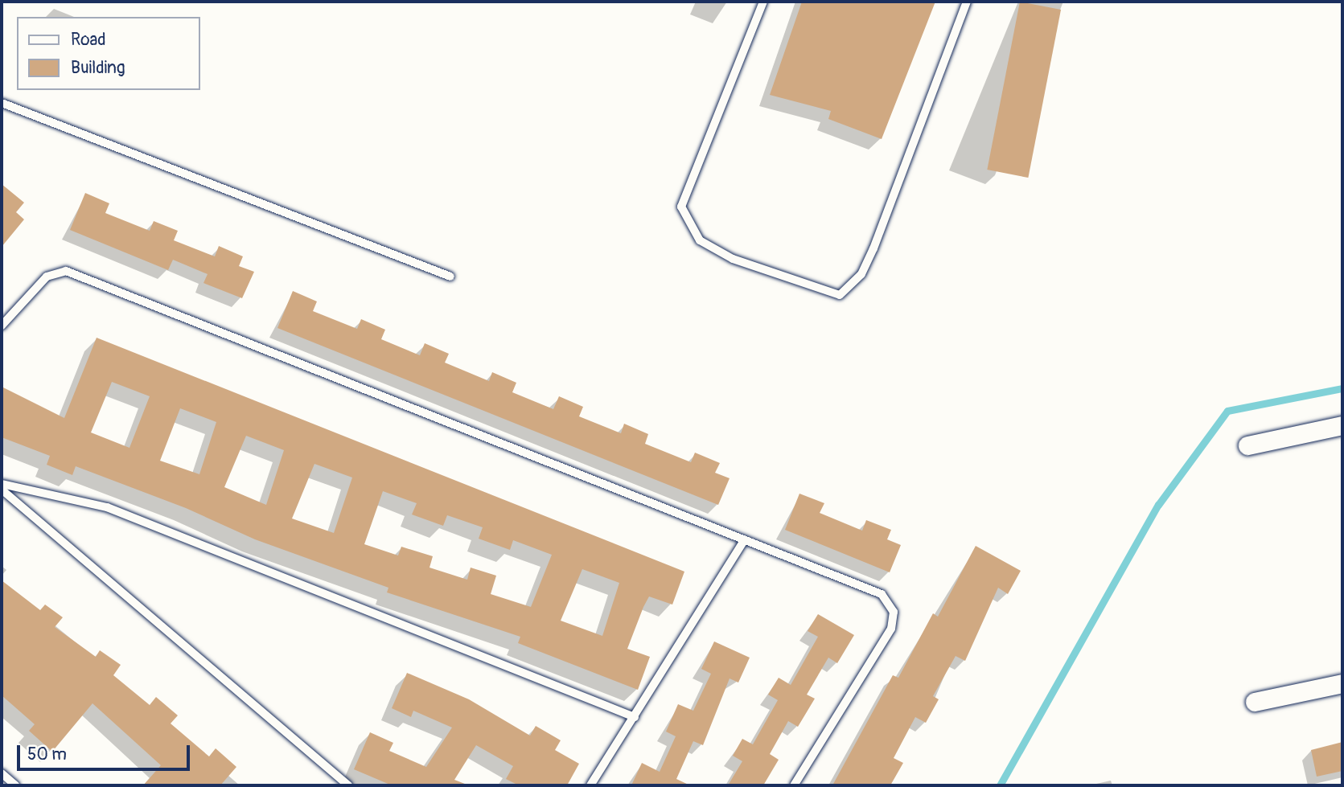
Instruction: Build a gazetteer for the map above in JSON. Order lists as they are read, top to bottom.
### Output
{
  "legend": ["Road", "Building"],
  "scale_bar": "50 m"
}
